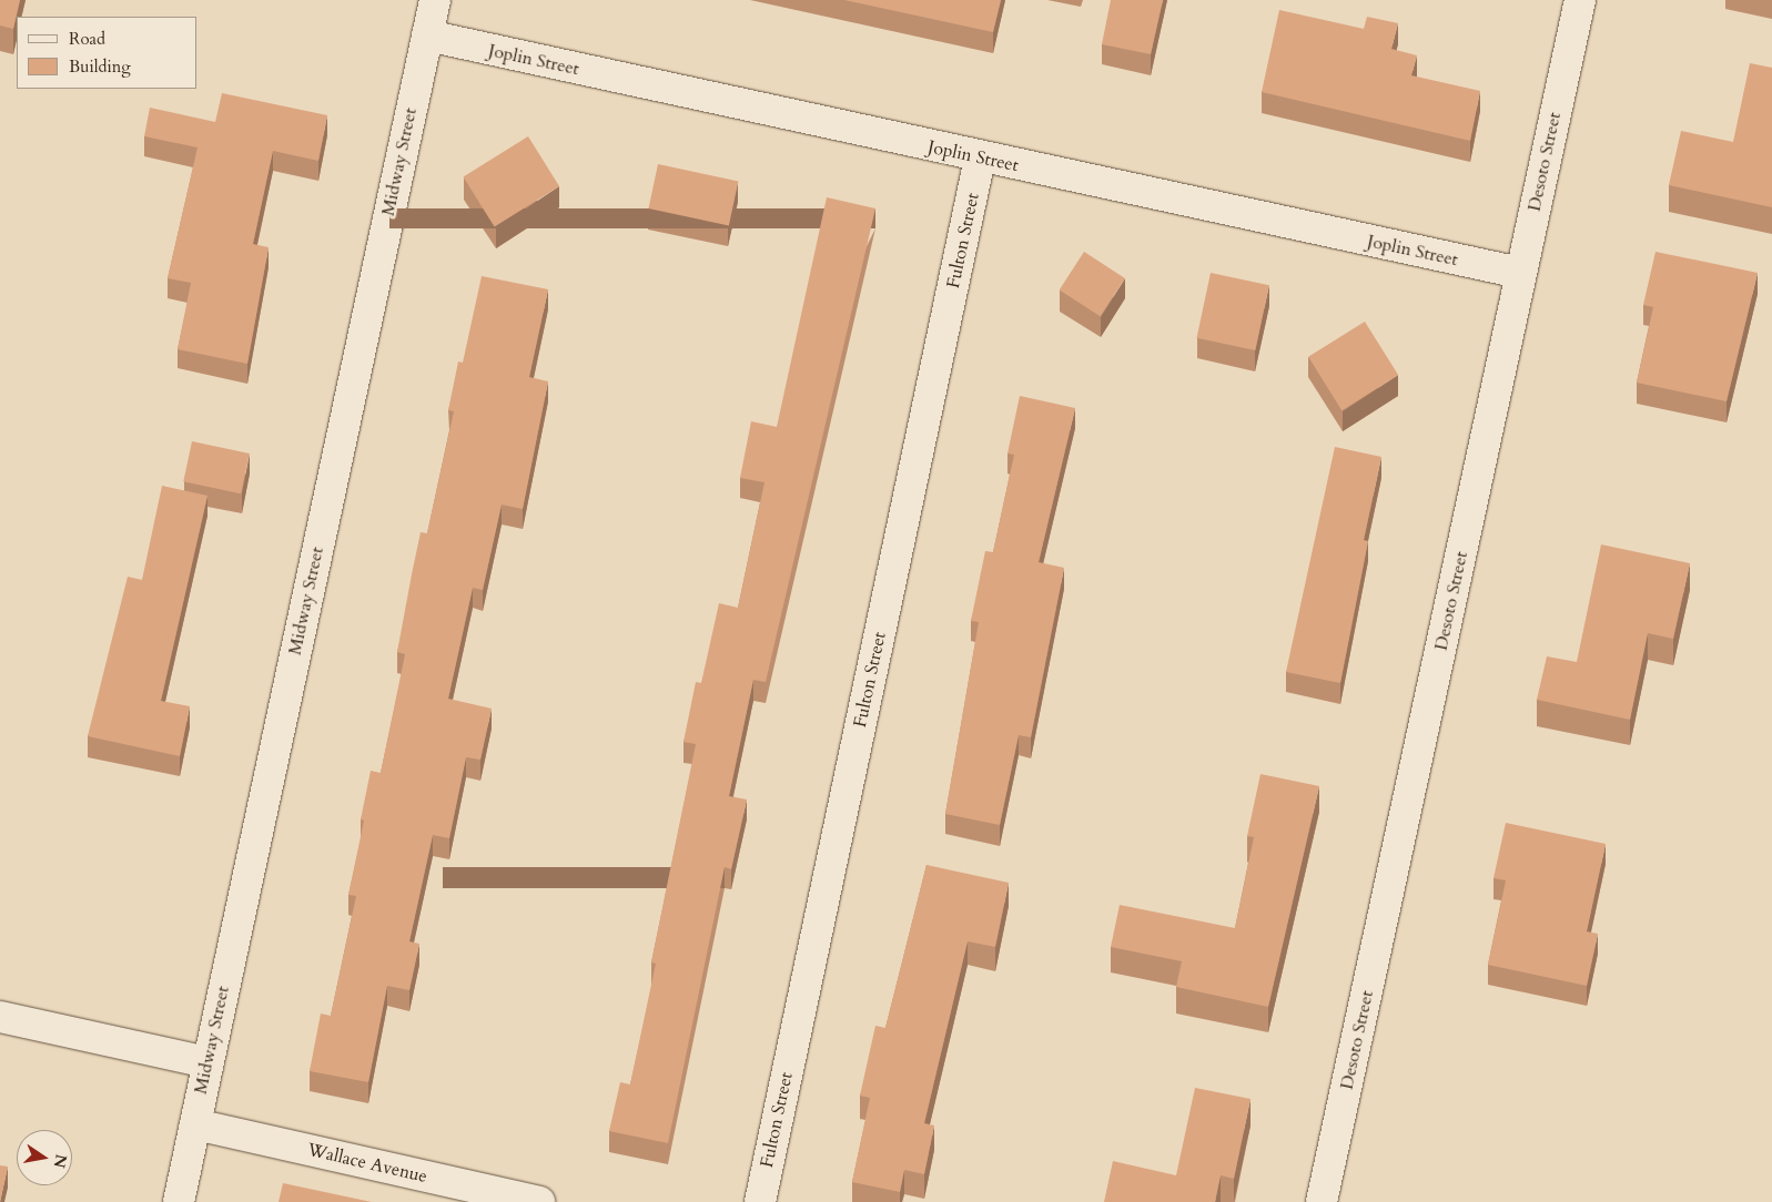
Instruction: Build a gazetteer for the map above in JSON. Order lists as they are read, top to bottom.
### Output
{
  "streets": {
    "street": [
      "Joplin Street",
      "Midway Street",
      "Desoto Street",
      "Fulton Street",
      "Wallace Avenue"
    ]
  },
  "crossings": [
    ["Joplin Street", "Midway Street"],
    ["Joplin Street", "Desoto Street"],
    ["Joplin Street", "Fulton Street"],
    ["Midway Street", "Wallace Avenue"]
  ],
  "legend": ["Road", "Building"],
  "north": "right"
}
